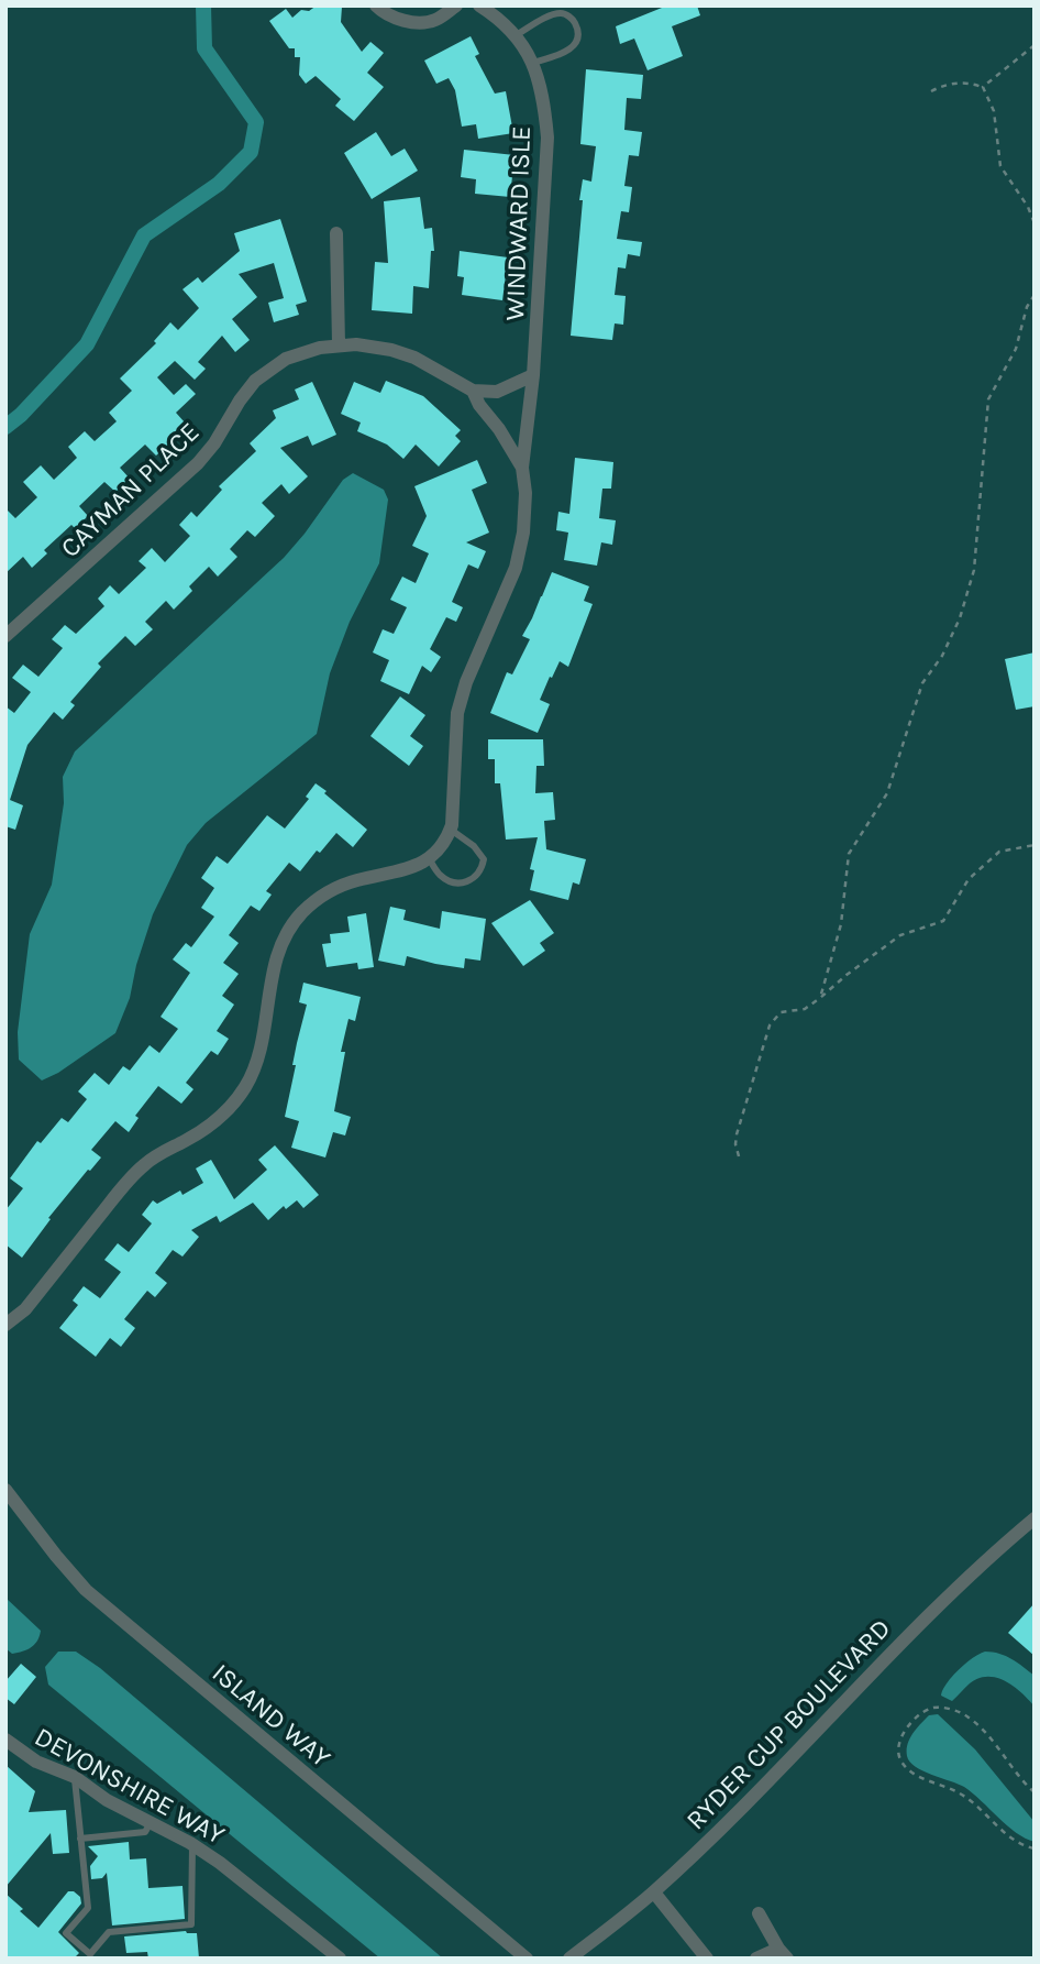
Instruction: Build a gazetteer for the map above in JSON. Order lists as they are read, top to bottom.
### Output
{
  "streets": {
    "street": [
      "WINDWARD ISLE",
      "CAYMAN PLACE",
      "ISLAND WAY",
      "RYDER CUP BOULEVARD",
      "DEVONSHIRE WAY"
    ]
  },
  "crossings": [
    ["WINDWARD ISLE", "CAYMAN PLACE"]
  ]
}
